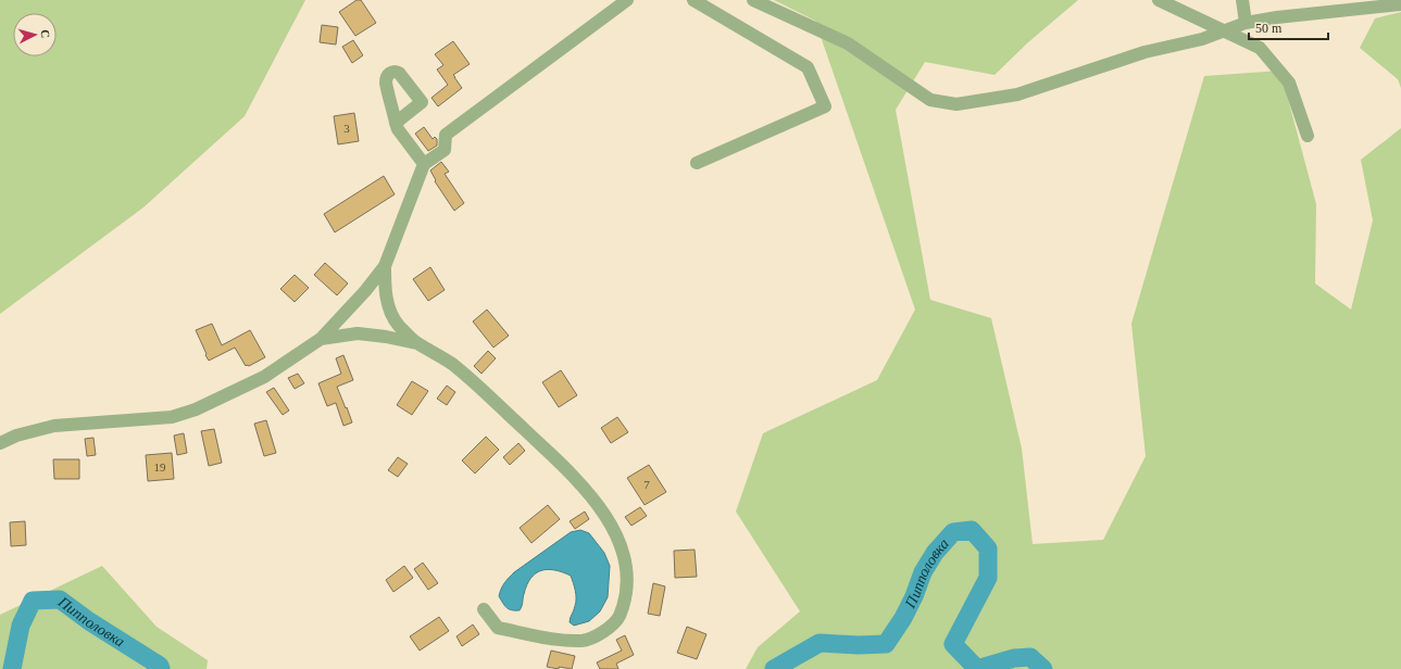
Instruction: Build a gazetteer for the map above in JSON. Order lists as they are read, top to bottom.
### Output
{
  "water": ["Пипполовка"],
  "house_numbers": ["3", "19", "7"],
  "scale_bar": "50 m",
  "north": "right"
}
